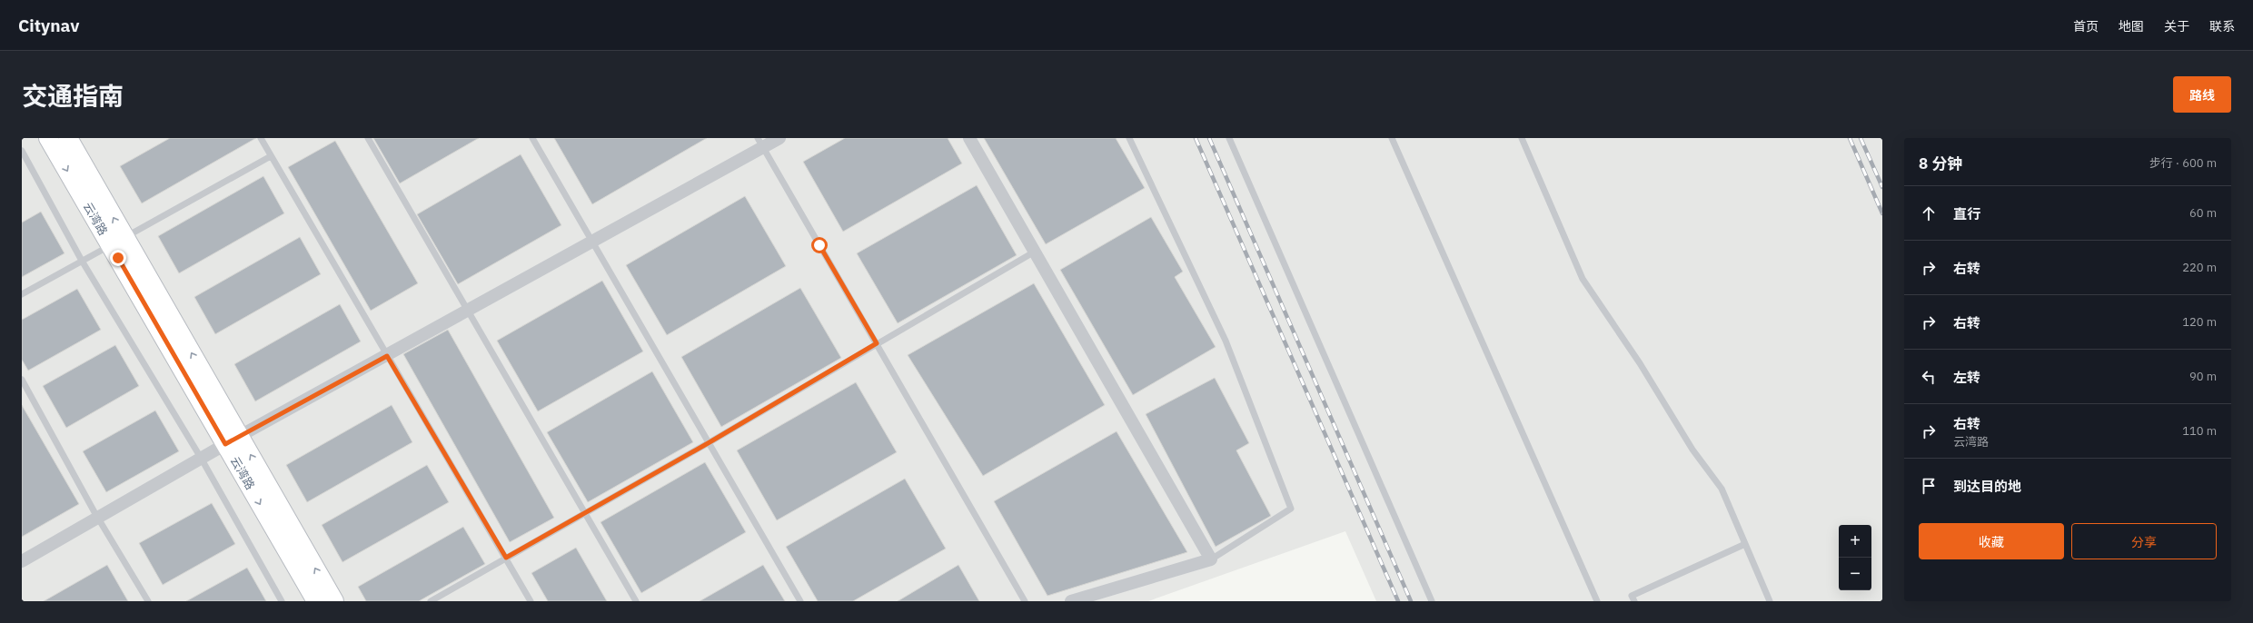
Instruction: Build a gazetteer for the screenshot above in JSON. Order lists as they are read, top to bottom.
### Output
{
  "streets": {
    "main road": ["云湾路"]
  },
  "page": {
    "header": "Citynav",
    "nav": [
      "首页",
      "地图",
      "关于",
      "联系"
    ],
    "title": "交通指南",
    "buttons": [
      "路线",
      ["收藏", "分享"]
    ],
    "heading": ["8 分钟", "步行 · 600 m"],
    "list": [
      ["直行", "60 m"],
      ["右转", "220 m"],
      ["右转", "120 m"],
      ["左转", "90 m"],
      ["右转", "云湾路", "110 m"],
      "到达目的地"
    ],
    "map_buttons": ["+", "−"]
  }
}
